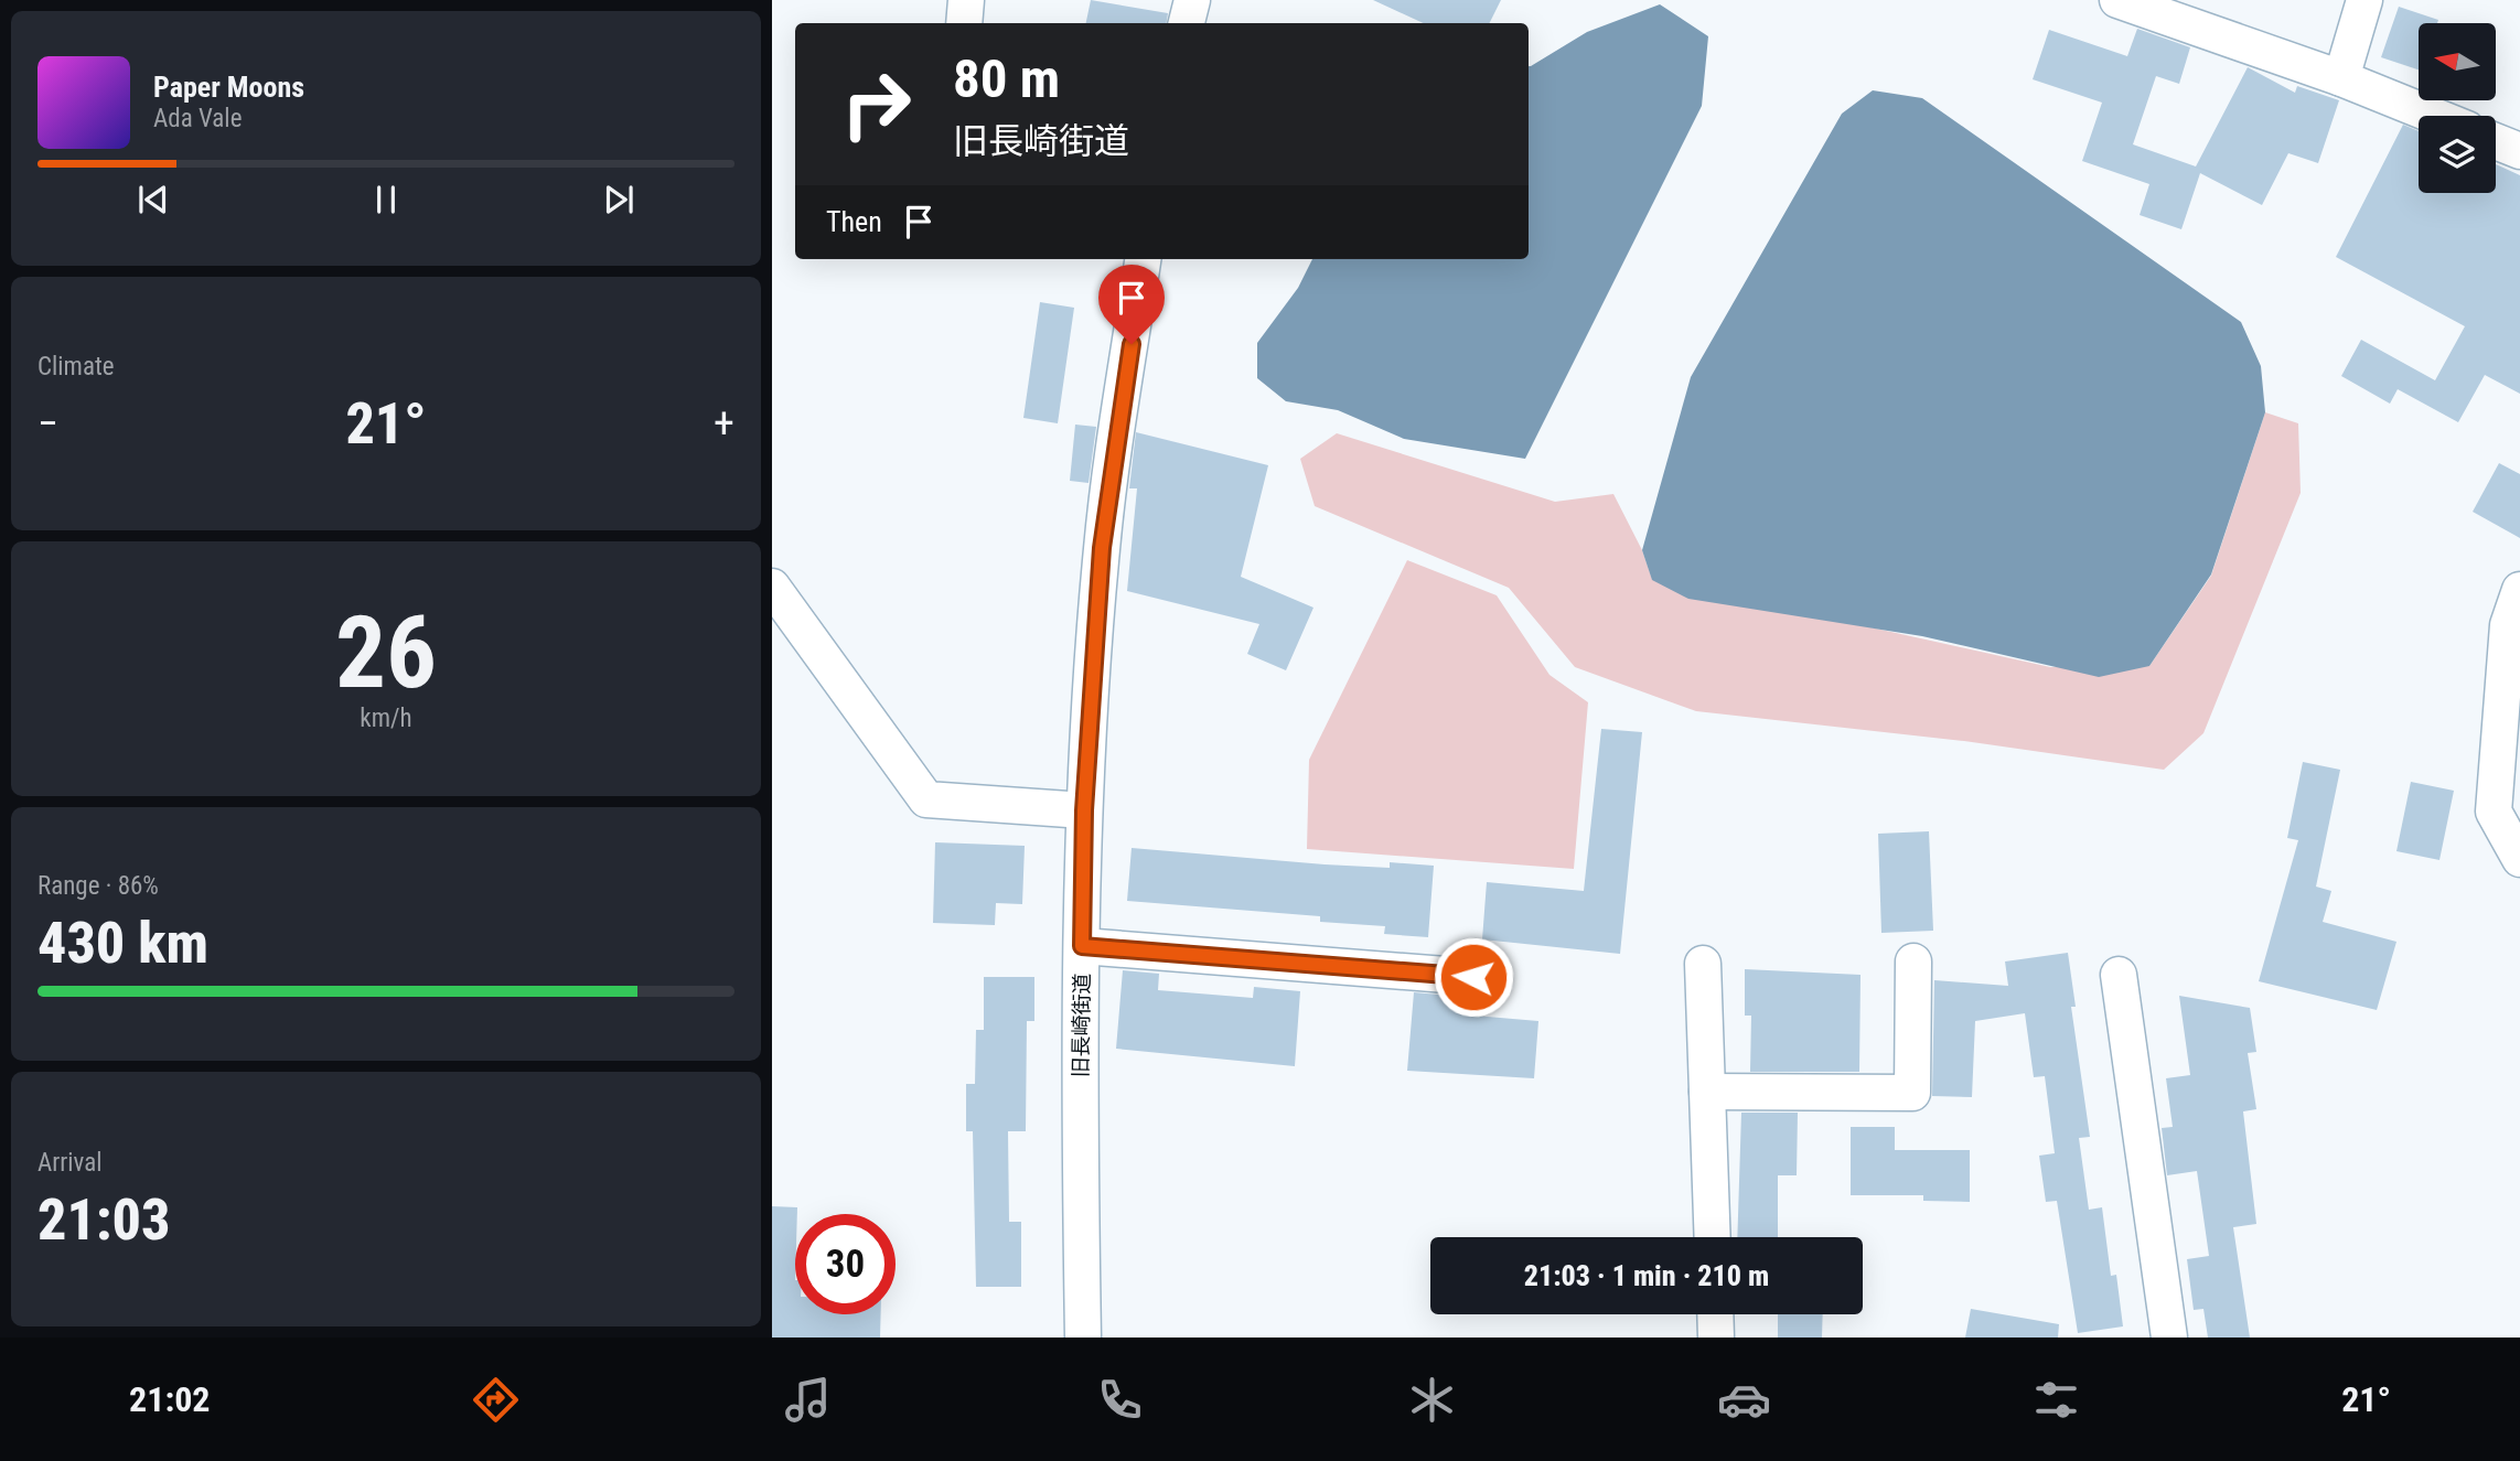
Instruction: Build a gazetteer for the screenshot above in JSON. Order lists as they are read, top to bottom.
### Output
{
  "streets": {
    "street": ["旧長崎街道"]
  },
  "north": "left",
  "page": {
    "turn": ["80 m", "旧長崎街道"],
    "song": ["Paper Moons", "Ada Vale"],
    "then": "Then",
    "tile": [
      "Climate",
      ["26", "km/h"],
      ["Range · 86%", "430 km"],
      ["Arrival", "21:03"]
    ],
    "heat": ["−", "21°", "+"],
    "limit": "30",
    "trip": "21:03 · 1 min · 210 m",
    "tabs": ["21:02", "21°"]
  }
}
